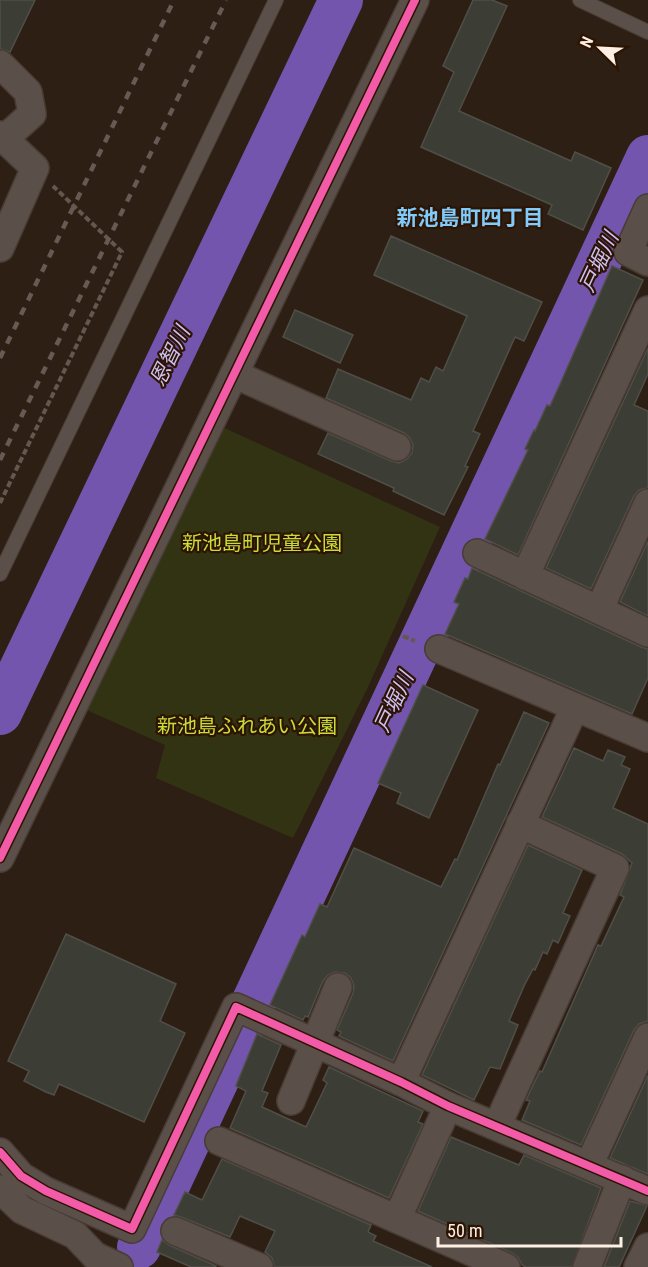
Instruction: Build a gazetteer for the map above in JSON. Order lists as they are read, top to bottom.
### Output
{
  "districts": ["新池島町四丁目"],
  "water": ["戸堀川", "恩智川"],
  "parks": ["新池島町児童公園", "新池島ふれあい公園"],
  "scale_bar": "50 m",
  "north": "top left"
}
